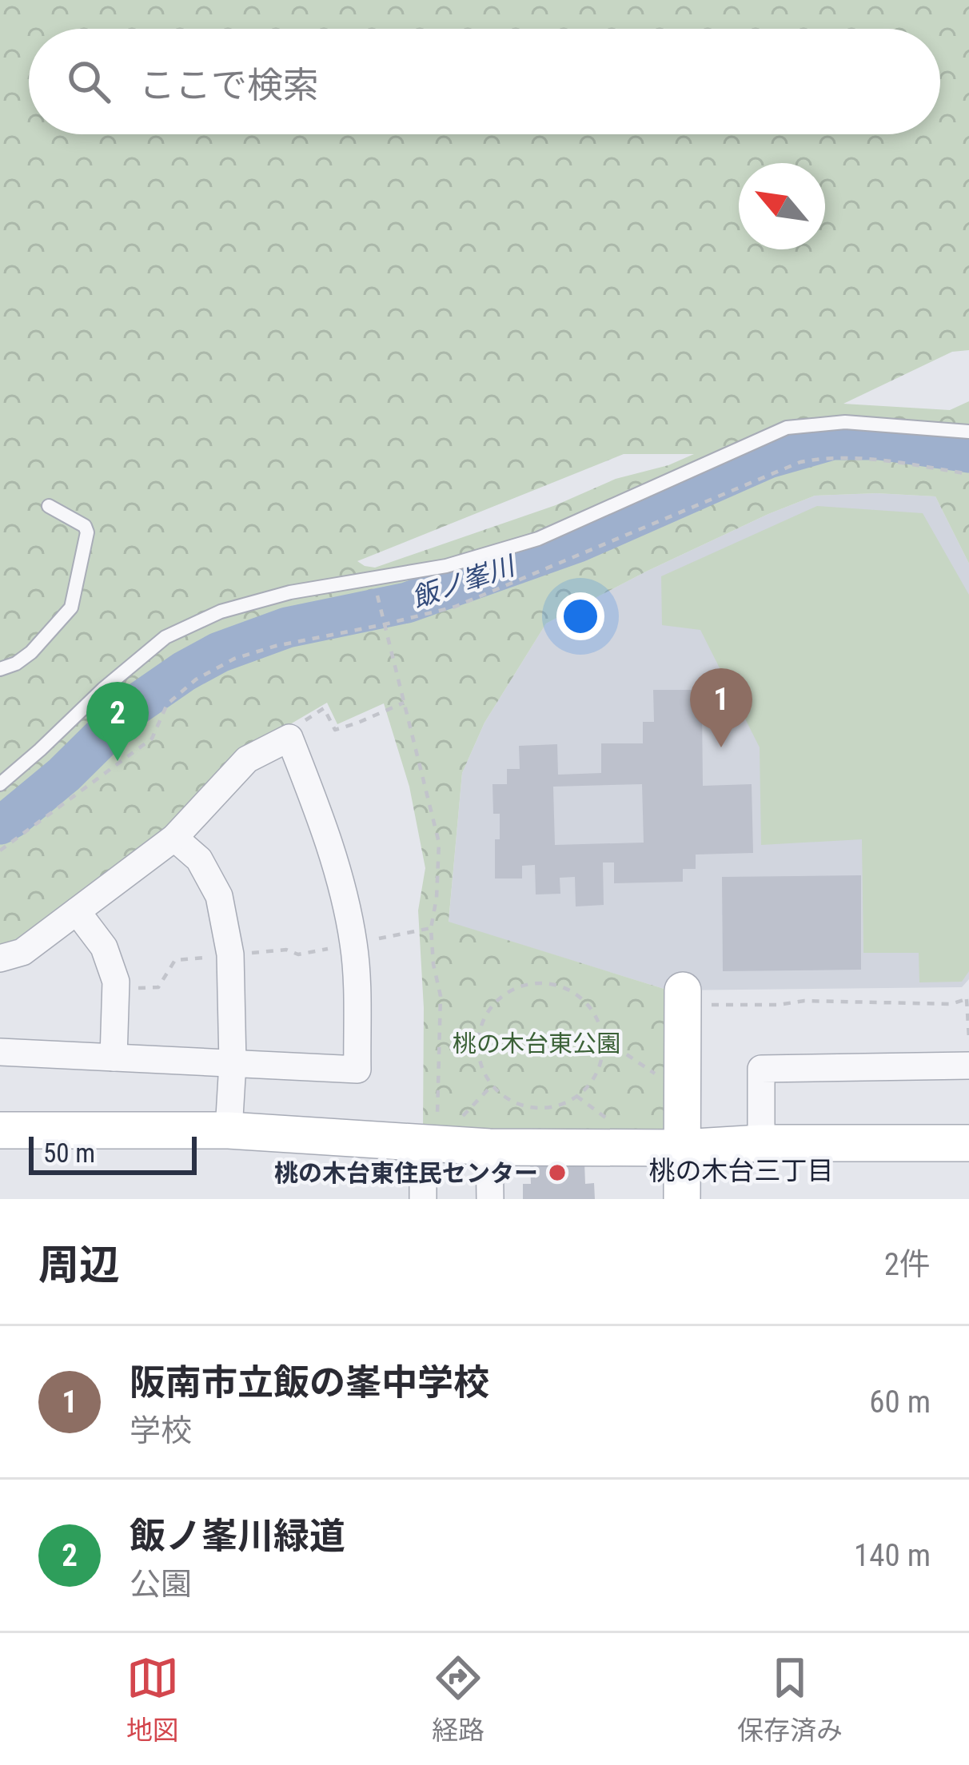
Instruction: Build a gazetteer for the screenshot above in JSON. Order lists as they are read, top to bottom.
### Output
{
  "districts": ["桃の木台三丁目"],
  "water": ["飯ノ峯川"],
  "parks": ["桃の木台東公園"],
  "places": ["桃の木台東住民センター"],
  "scale_bar": "50 m",
  "north": "top left",
  "page": {
    "search": "ここで検索",
    "pins": ["1", "2"],
    "scale": "50 m",
    "heading": ["周辺", "2件"],
    "list": [
      {
        "mark": "1",
        "name": "阪南市立飯の峯中学校",
        "note": "学校",
        "value": "60 m"
      },
      {
        "mark": "2",
        "name": "飯ノ峯川緑道",
        "note": "公園",
        "value": "140 m"
      }
    ],
    "nav": ["地図", "経路", "保存済み"]
  }
}
